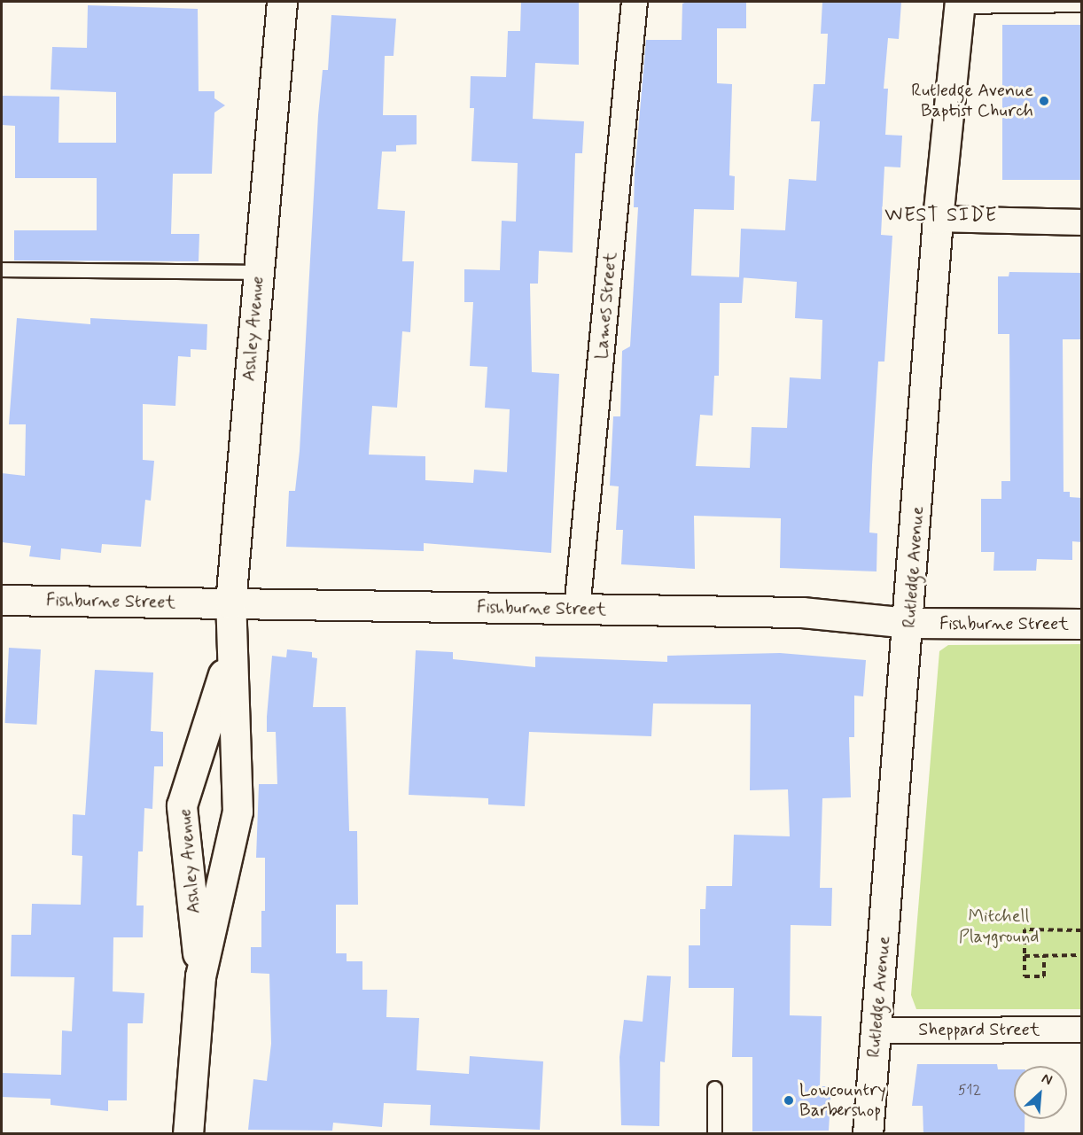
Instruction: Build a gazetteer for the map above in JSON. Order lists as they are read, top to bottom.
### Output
{
  "streets": {
    "street": [
      "Lames Street",
      "Ashley Avenue",
      "Rutledge Avenue",
      "Fishburne Street",
      "Sheppard Street"
    ]
  },
  "crossings": [
    ["Lames Street", "Fishburne Street"],
    ["Ashley Avenue", "Fishburne Street"],
    ["Rutledge Avenue", "Fishburne Street"],
    ["Rutledge Avenue", "Sheppard Street"]
  ],
  "districts": ["WEST SIDE"],
  "parks": ["Mitchell Playground"],
  "places": ["Rutledge Avenue Baptist Church", "Lowcountry Barbershop"],
  "house_numbers": ["512"],
  "north": "top right"
}
